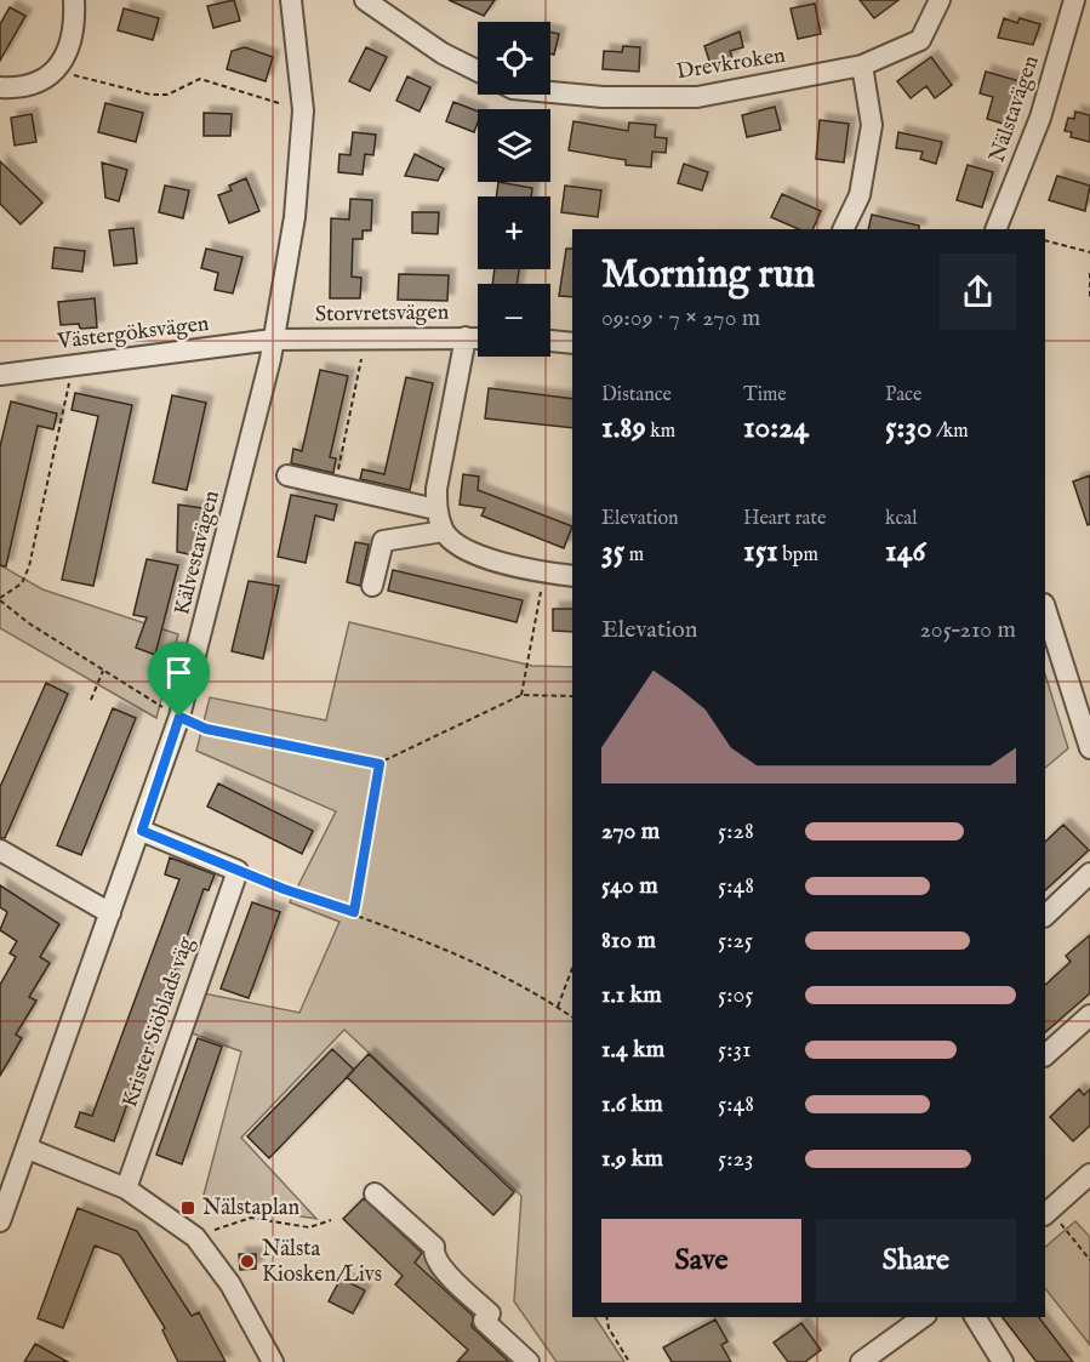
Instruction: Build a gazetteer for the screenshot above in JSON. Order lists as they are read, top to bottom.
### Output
{
  "streets": {
    "street": [
      "Drevkroken",
      "Nälstavägen",
      "Storvretsvägen",
      "Västergöksvägen",
      "Kälvestavägen",
      "Krister Siöblads väg"
    ]
  },
  "crossings": [
    ["Storvretsvägen", "Västergöksvägen"],
    ["Storvretsvägen", "Kälvestavägen"],
    ["Västergöksvägen", "Kälvestavägen"]
  ],
  "places": {
    "transit": ["Nälstaplan"],
    "other": ["Nälsta Kiosken/Livs"]
  },
  "page": {
    "map_buttons": ["+", "−"],
    "heading": ["Morning run", "09:09 · 7 × 270 m"],
    "stats": [
      ["Distance", "1.89 km"],
      ["Time", "10:24"],
      ["Pace", "5:30 /km"],
      ["Elevation", "35 m"],
      ["Heart rate", "151 bpm"],
      ["kcal", "146"]
    ],
    "chart": ["Elevation", "205–210 m"],
    "list": [
      {
        "name": "270 m",
        "note": "5:28"
      },
      {
        "name": "540 m",
        "note": "5:48"
      },
      {
        "name": "810 m",
        "note": "5:25"
      },
      {
        "name": "1.1 km",
        "note": "5:05"
      },
      {
        "name": "1.4 km",
        "note": "5:31"
      },
      {
        "name": "1.6 km",
        "note": "5:48"
      },
      {
        "name": "1.9 km",
        "note": "5:23"
      }
    ],
    "buttons": ["Save", "Share"]
  }
}
